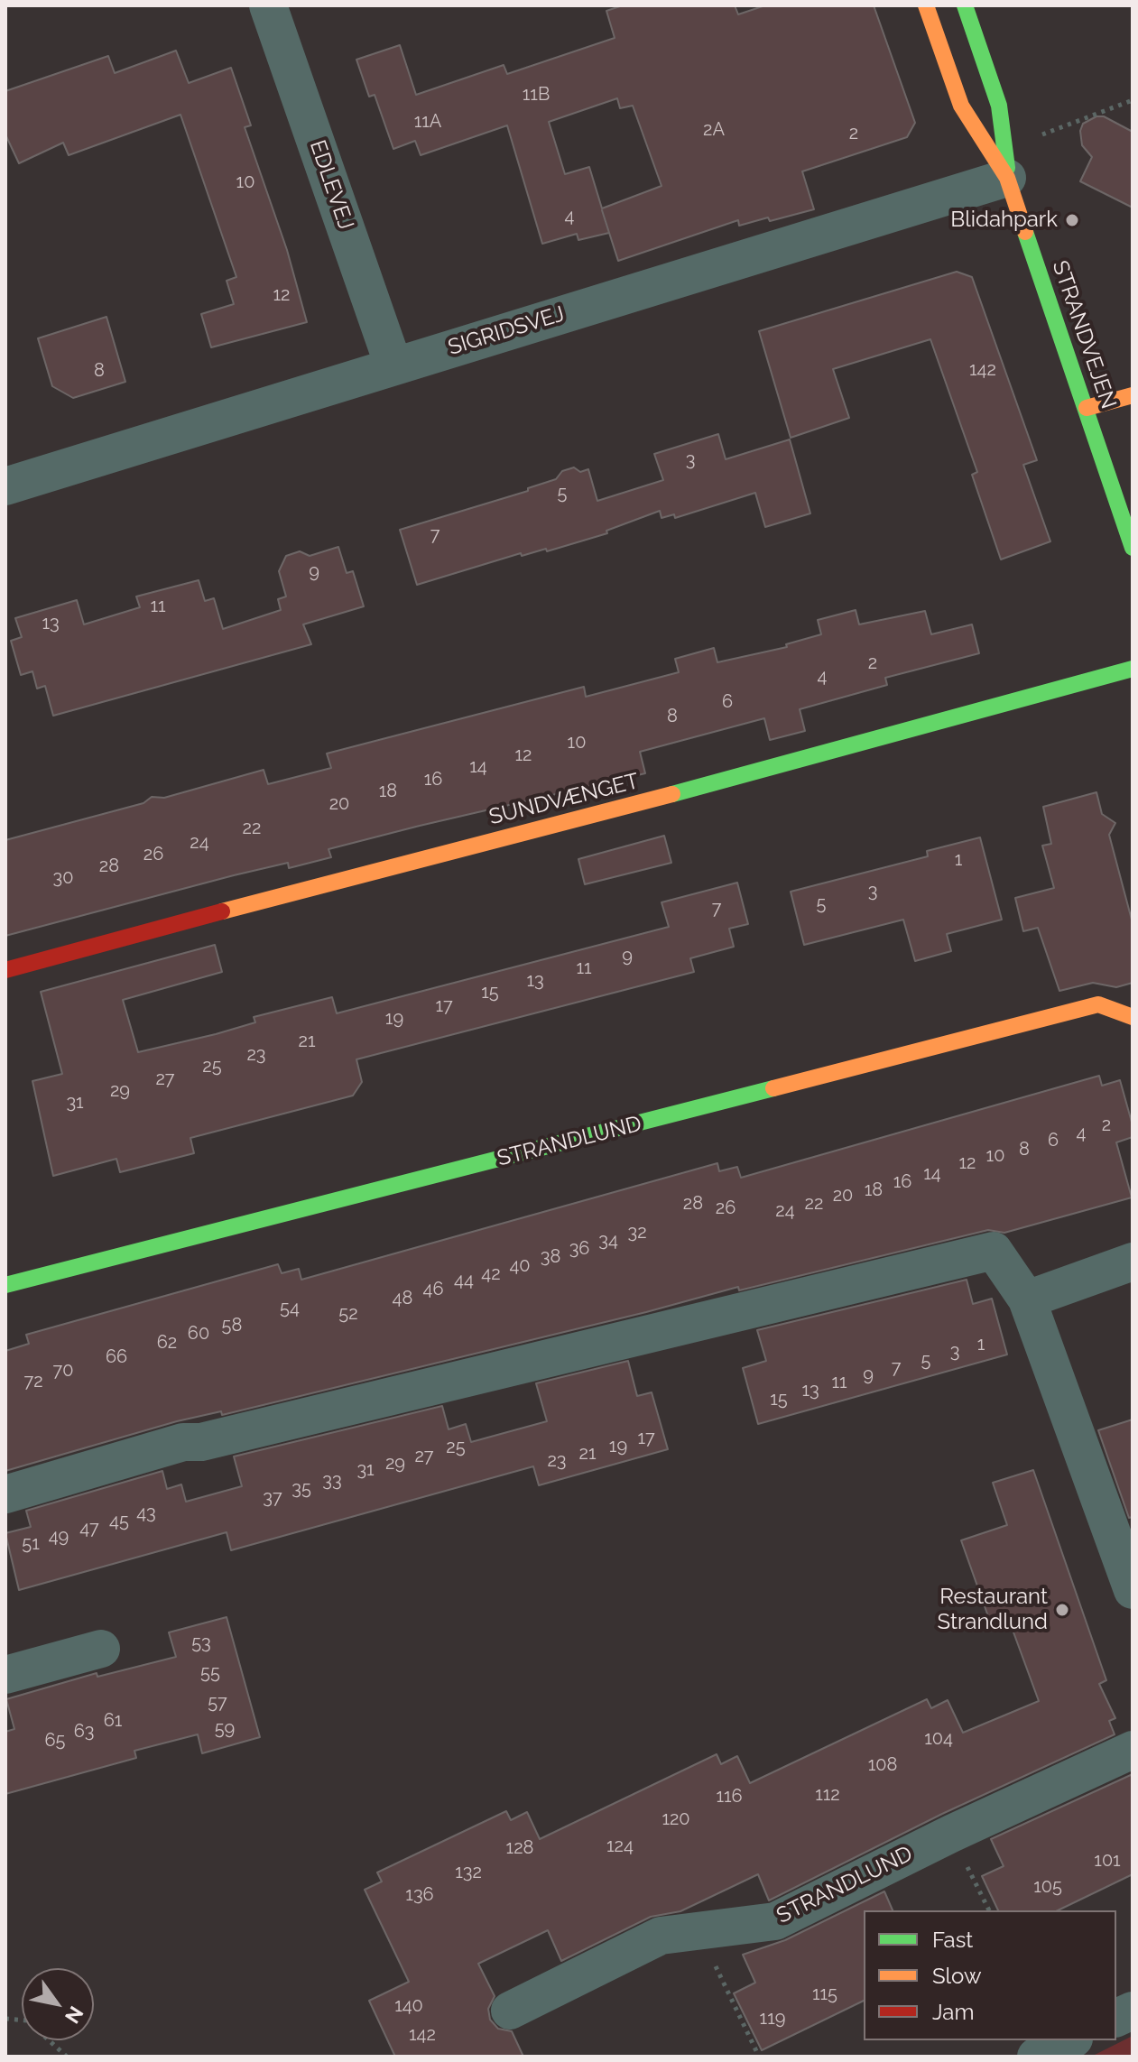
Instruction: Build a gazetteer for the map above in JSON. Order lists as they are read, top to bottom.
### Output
{
  "streets": {
    "street": [
      "EDLEVEJ",
      "SIGRIDSVEJ",
      "STRANDVEJEN",
      "SUNDVÆNGET",
      "STRANDLUND"
    ]
  },
  "crossings": [
    ["EDLEVEJ", "SIGRIDSVEJ"],
    ["SIGRIDSVEJ", "STRANDVEJEN"]
  ],
  "places": ["Blidahpark", "Restaurant Strandlund"],
  "house_numbers": [
    "11B",
    "11A",
    "2A",
    "2",
    "10",
    "4",
    "12",
    "142",
    "8",
    "3",
    "5",
    "7",
    "9",
    "11",
    "13",
    "2",
    "4",
    "6",
    "8",
    "10",
    "12",
    "14",
    "16",
    "18",
    "20",
    "22",
    "24",
    "26",
    "1",
    "28",
    "30",
    "3",
    "5",
    "7",
    "9",
    "11",
    "13",
    "15",
    "17",
    "19",
    "21",
    "23",
    "25",
    "27",
    "29",
    "31",
    "2",
    "4",
    "6",
    "8",
    "10",
    "12",
    "14",
    "16",
    "18",
    "20",
    "28",
    "22",
    "26",
    "24",
    "32",
    "34",
    "36",
    "38",
    "40",
    "42",
    "44",
    "46",
    "48",
    "54",
    "52",
    "58",
    "60",
    "62",
    "1",
    "3",
    "66",
    "5",
    "7",
    "70",
    "9",
    "72",
    "11",
    "13",
    "15",
    "17",
    "19",
    "25",
    "21",
    "27",
    "23",
    "29",
    "31",
    "33",
    "35",
    "37",
    "43",
    "45",
    "47",
    "49",
    "51",
    "53",
    "55",
    "57",
    "61",
    "59",
    "63",
    "104",
    "65",
    "108",
    "112",
    "116",
    "120",
    "124",
    "128",
    "101",
    "132",
    "105",
    "136",
    "115",
    "140",
    "119",
    "142"
  ],
  "legend": ["Fast", "Slow", "Jam"],
  "north": "bottom right"
}
